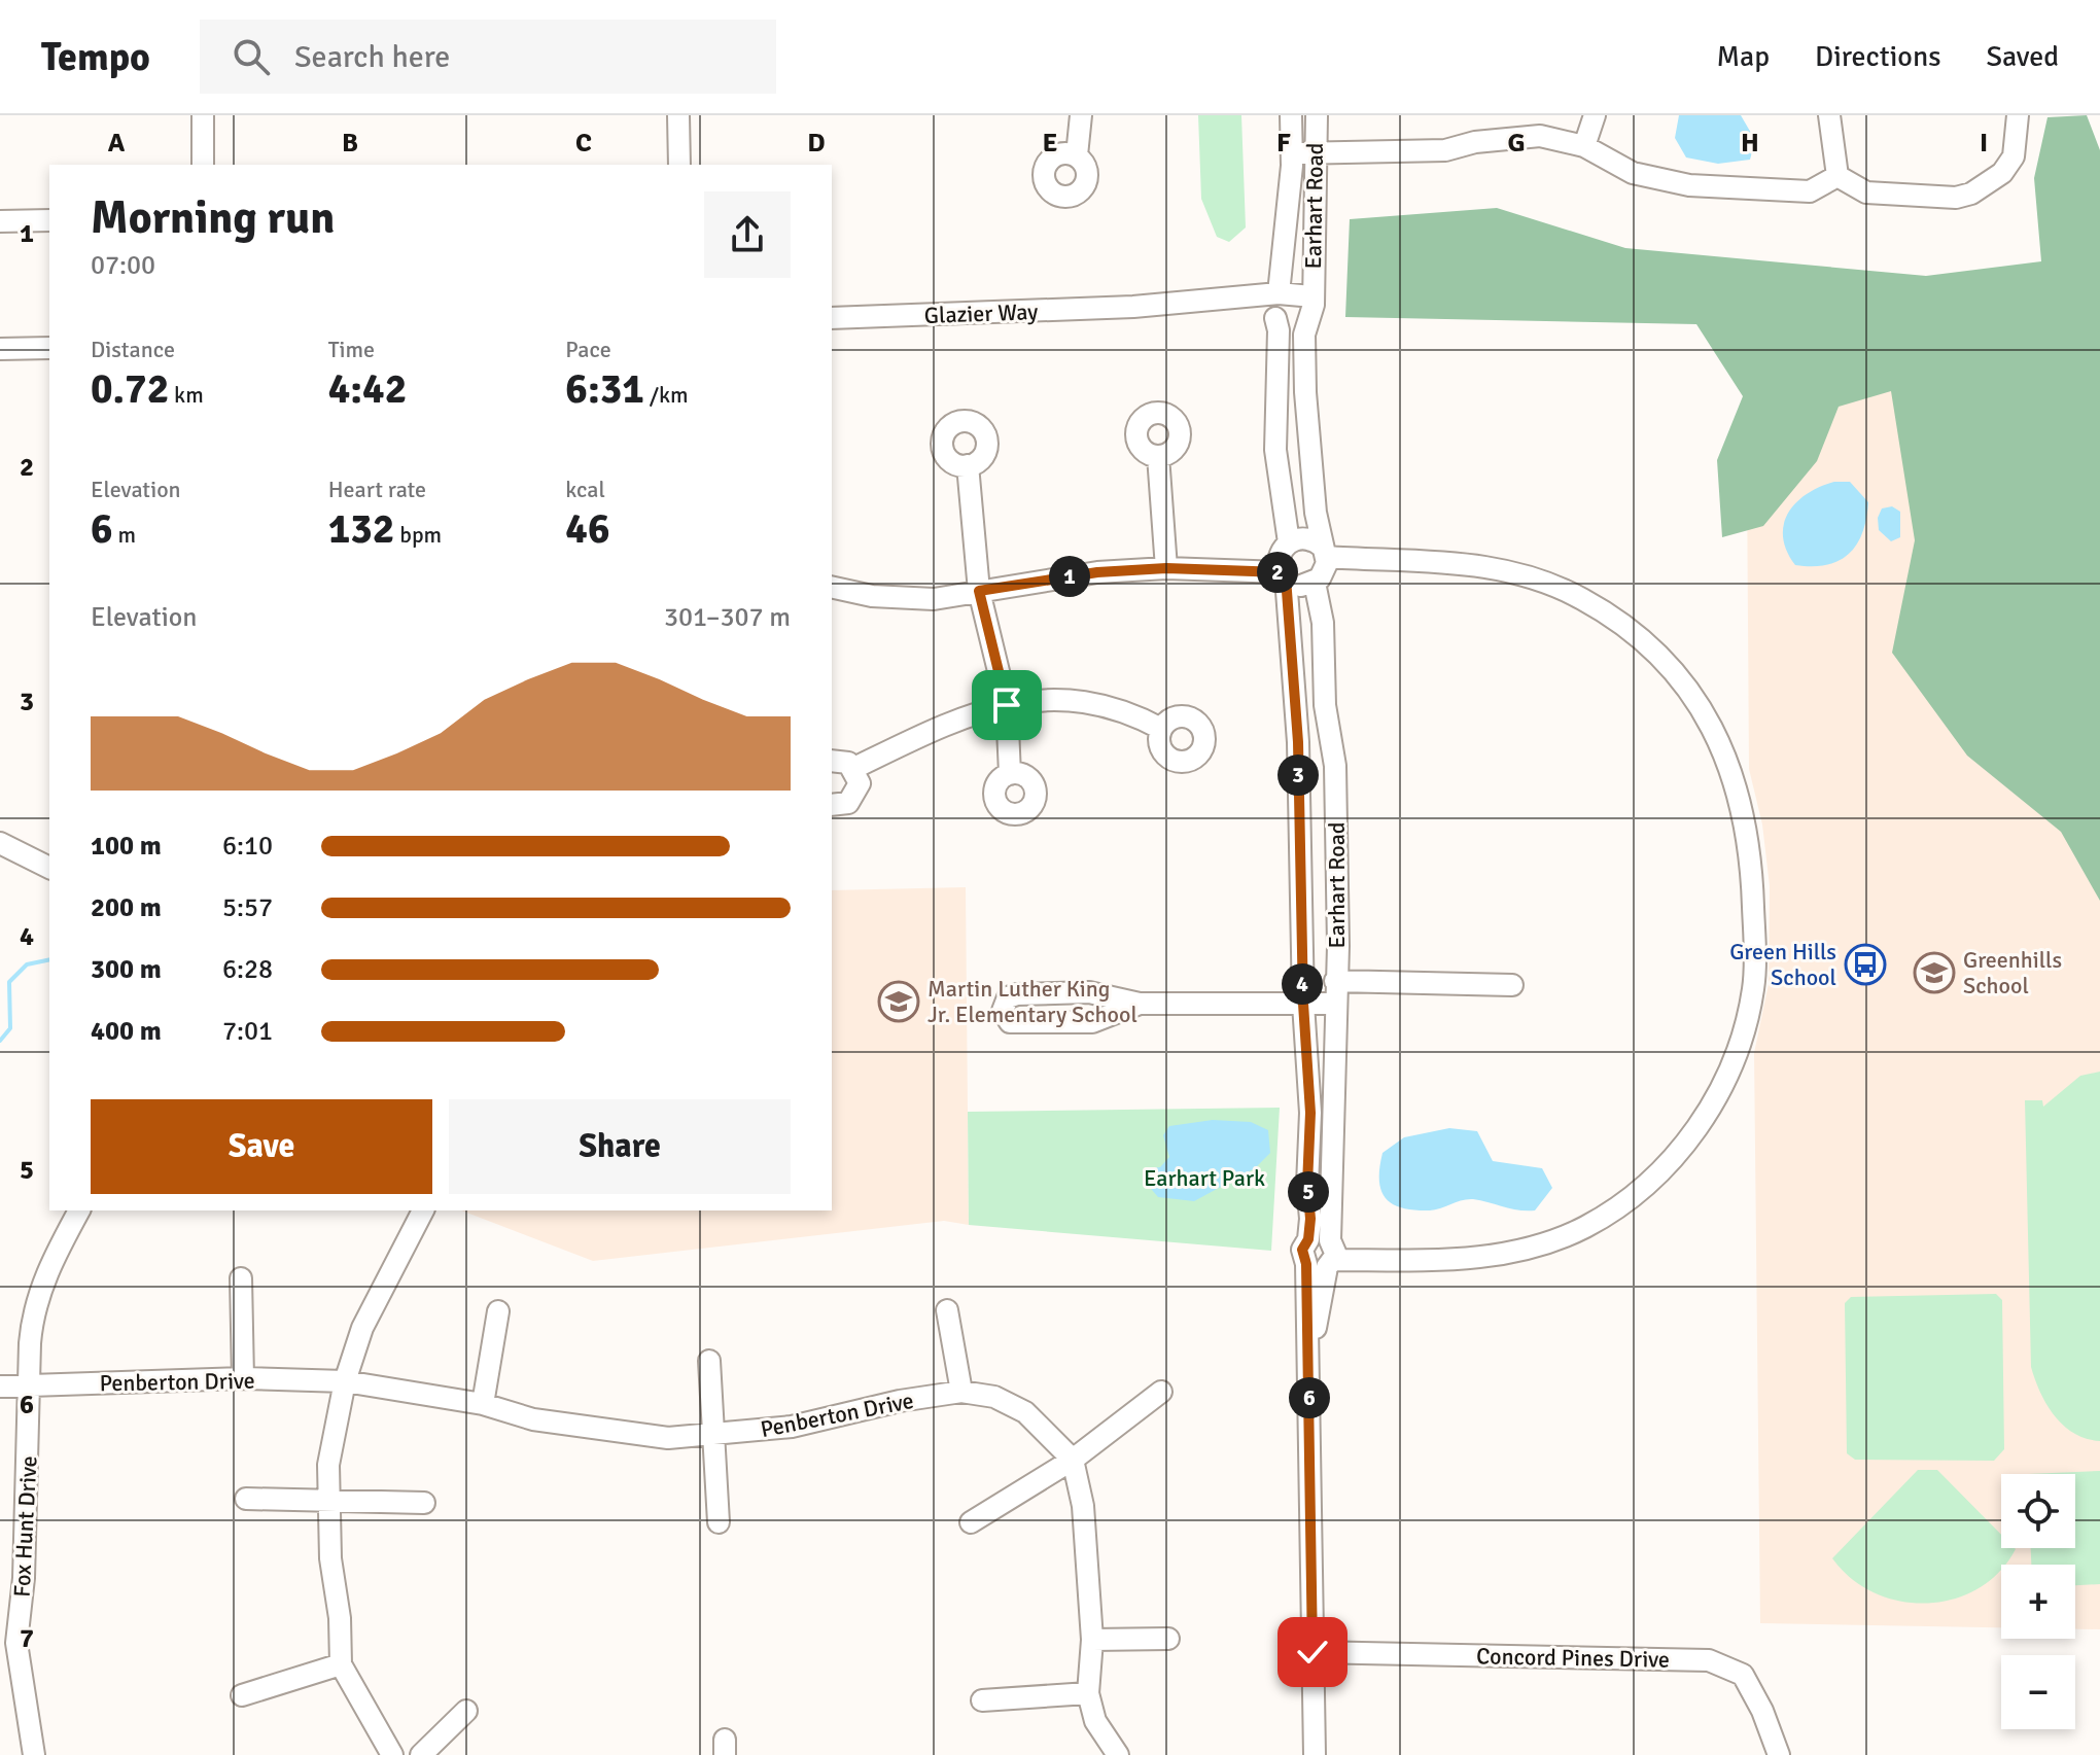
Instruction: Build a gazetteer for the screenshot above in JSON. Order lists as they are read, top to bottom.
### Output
{
  "streets": {
    "street": [
      "Earhart Road",
      "Glazier Way",
      "Penberton Drive",
      "Fox Hunt Drive",
      "Concord Pines Drive"
    ]
  },
  "crossings": [
    ["Earhart Road", "Glazier Way"],
    ["Earhart Road", "Concord Pines Drive"],
    ["Penberton Drive", "Fox Hunt Drive"]
  ],
  "parks": ["Earhart Park"],
  "places": {
    "bus stop": ["Green Hills School"],
    "school or university": ["Greenhills School", "Martin Luther King Jr. Elementary School"]
  },
  "page": {
    "header": "Tempo",
    "search": "Search here",
    "nav": ["Map", "Directions", "Saved"],
    "heading": ["Morning run", "07:00"],
    "stats": [
      ["Distance", "0.72 km"],
      ["Time", "4:42"],
      ["Pace", "6:31 /km"],
      ["Elevation", "6 m"],
      ["Heart rate", "132 bpm"],
      ["kcal", "46"]
    ],
    "pins": [
      "2",
      "1",
      "3",
      "4",
      "5",
      "6"
    ],
    "chart": ["Elevation", "301–307 m"],
    "list": [
      {
        "name": "100 m",
        "note": "6:10"
      },
      {
        "name": "200 m",
        "note": "5:57"
      },
      {
        "name": "300 m",
        "note": "6:28"
      },
      {
        "name": "400 m",
        "note": "7:01"
      }
    ],
    "buttons": ["Save", "Share"],
    "map_buttons": ["+", "−"]
  },
  "grid": {
    "columns": [
      "A",
      "B",
      "C",
      "D",
      "E",
      "F",
      "G",
      "H",
      "I"
    ],
    "rows": [
      "1",
      "2",
      "3",
      "4",
      "5",
      "6",
      "7"
    ]
  }
}
